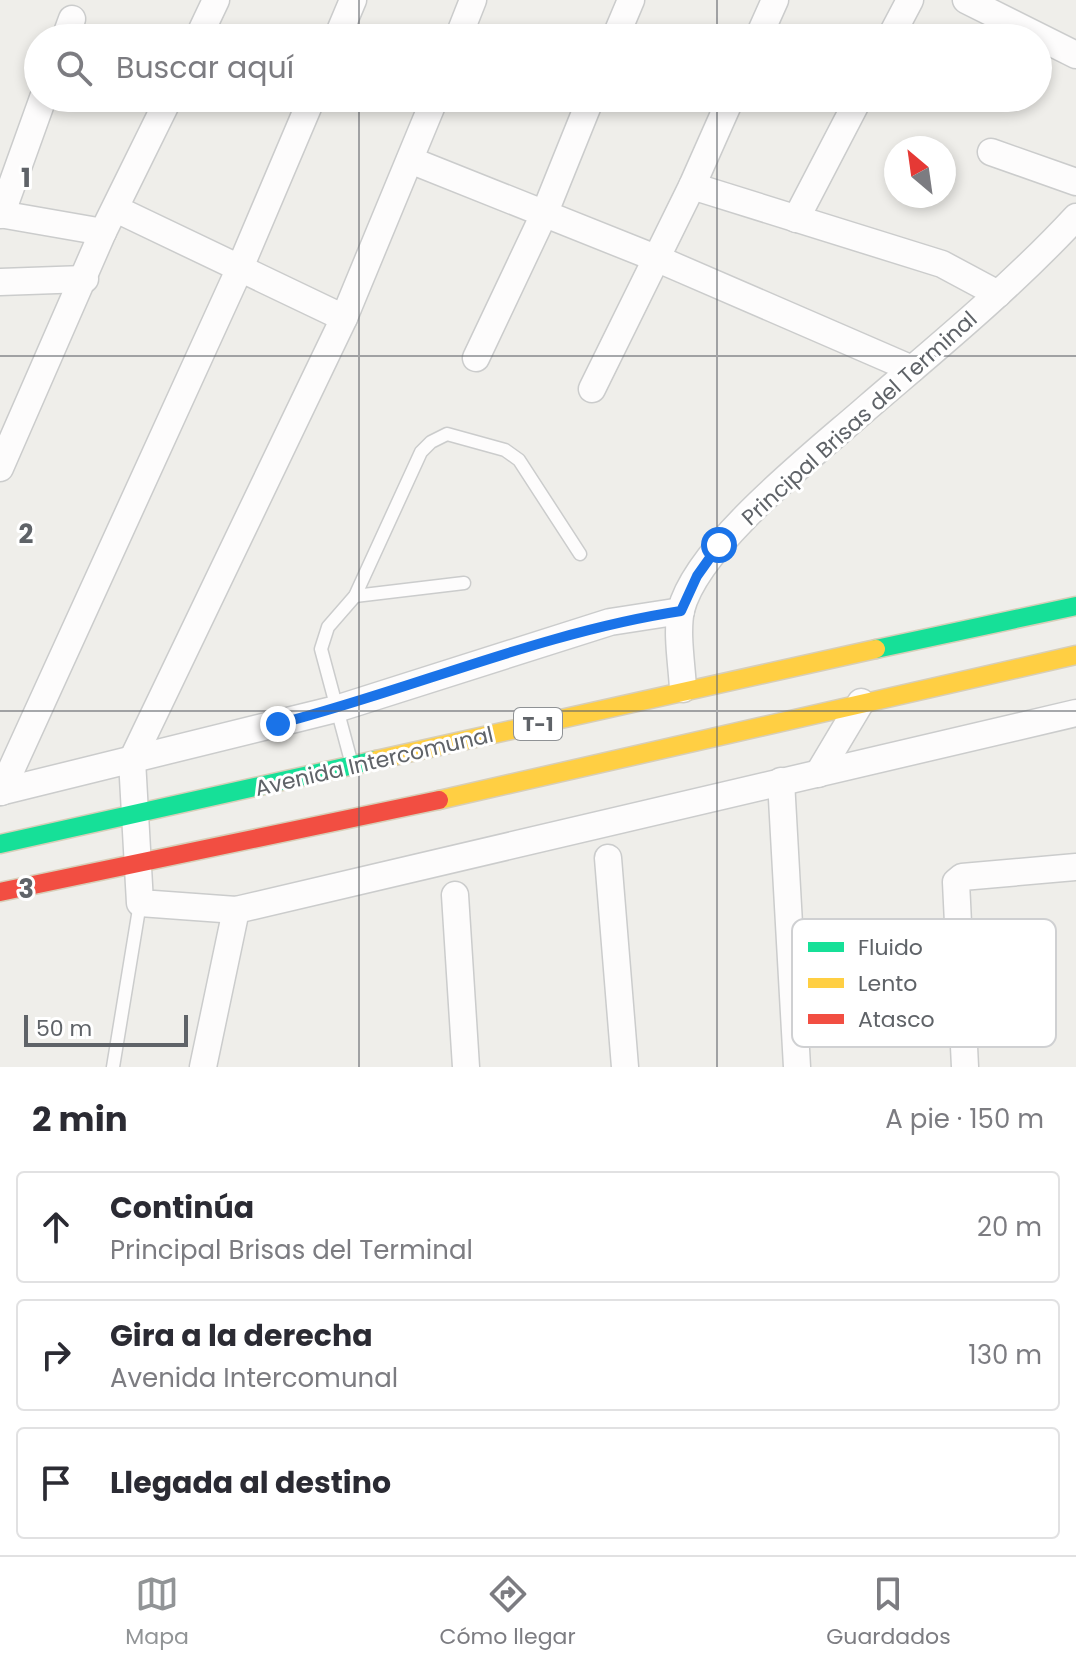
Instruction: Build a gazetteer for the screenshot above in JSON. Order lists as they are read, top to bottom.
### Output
{
  "streets": {
    "main road": ["T-1", "Avenida Intercomunal"],
    "street": ["Principal Brisas del Terminal"]
  },
  "crossings": [
    ["Principal Brisas del Terminal", "Avenida Intercomunal"]
  ],
  "legend": ["Fluido", "Lento", "Atasco"],
  "scale_bar": "50 m",
  "north": "top left",
  "page": {
    "search": "Buscar aquí",
    "scale": "50 m",
    "heading": ["2 min", "A pie · 150 m"],
    "list": [
      ["Continúa", "Principal Brisas del Terminal", "20 m"],
      ["Gira a la derecha", "Avenida Intercomunal", "130 m"],
      "Llegada al destino"
    ],
    "nav": ["Mapa", "Cómo llegar", "Guardados"]
  },
  "grid": {
    "rows": ["1", "2", "3"]
  }
}
